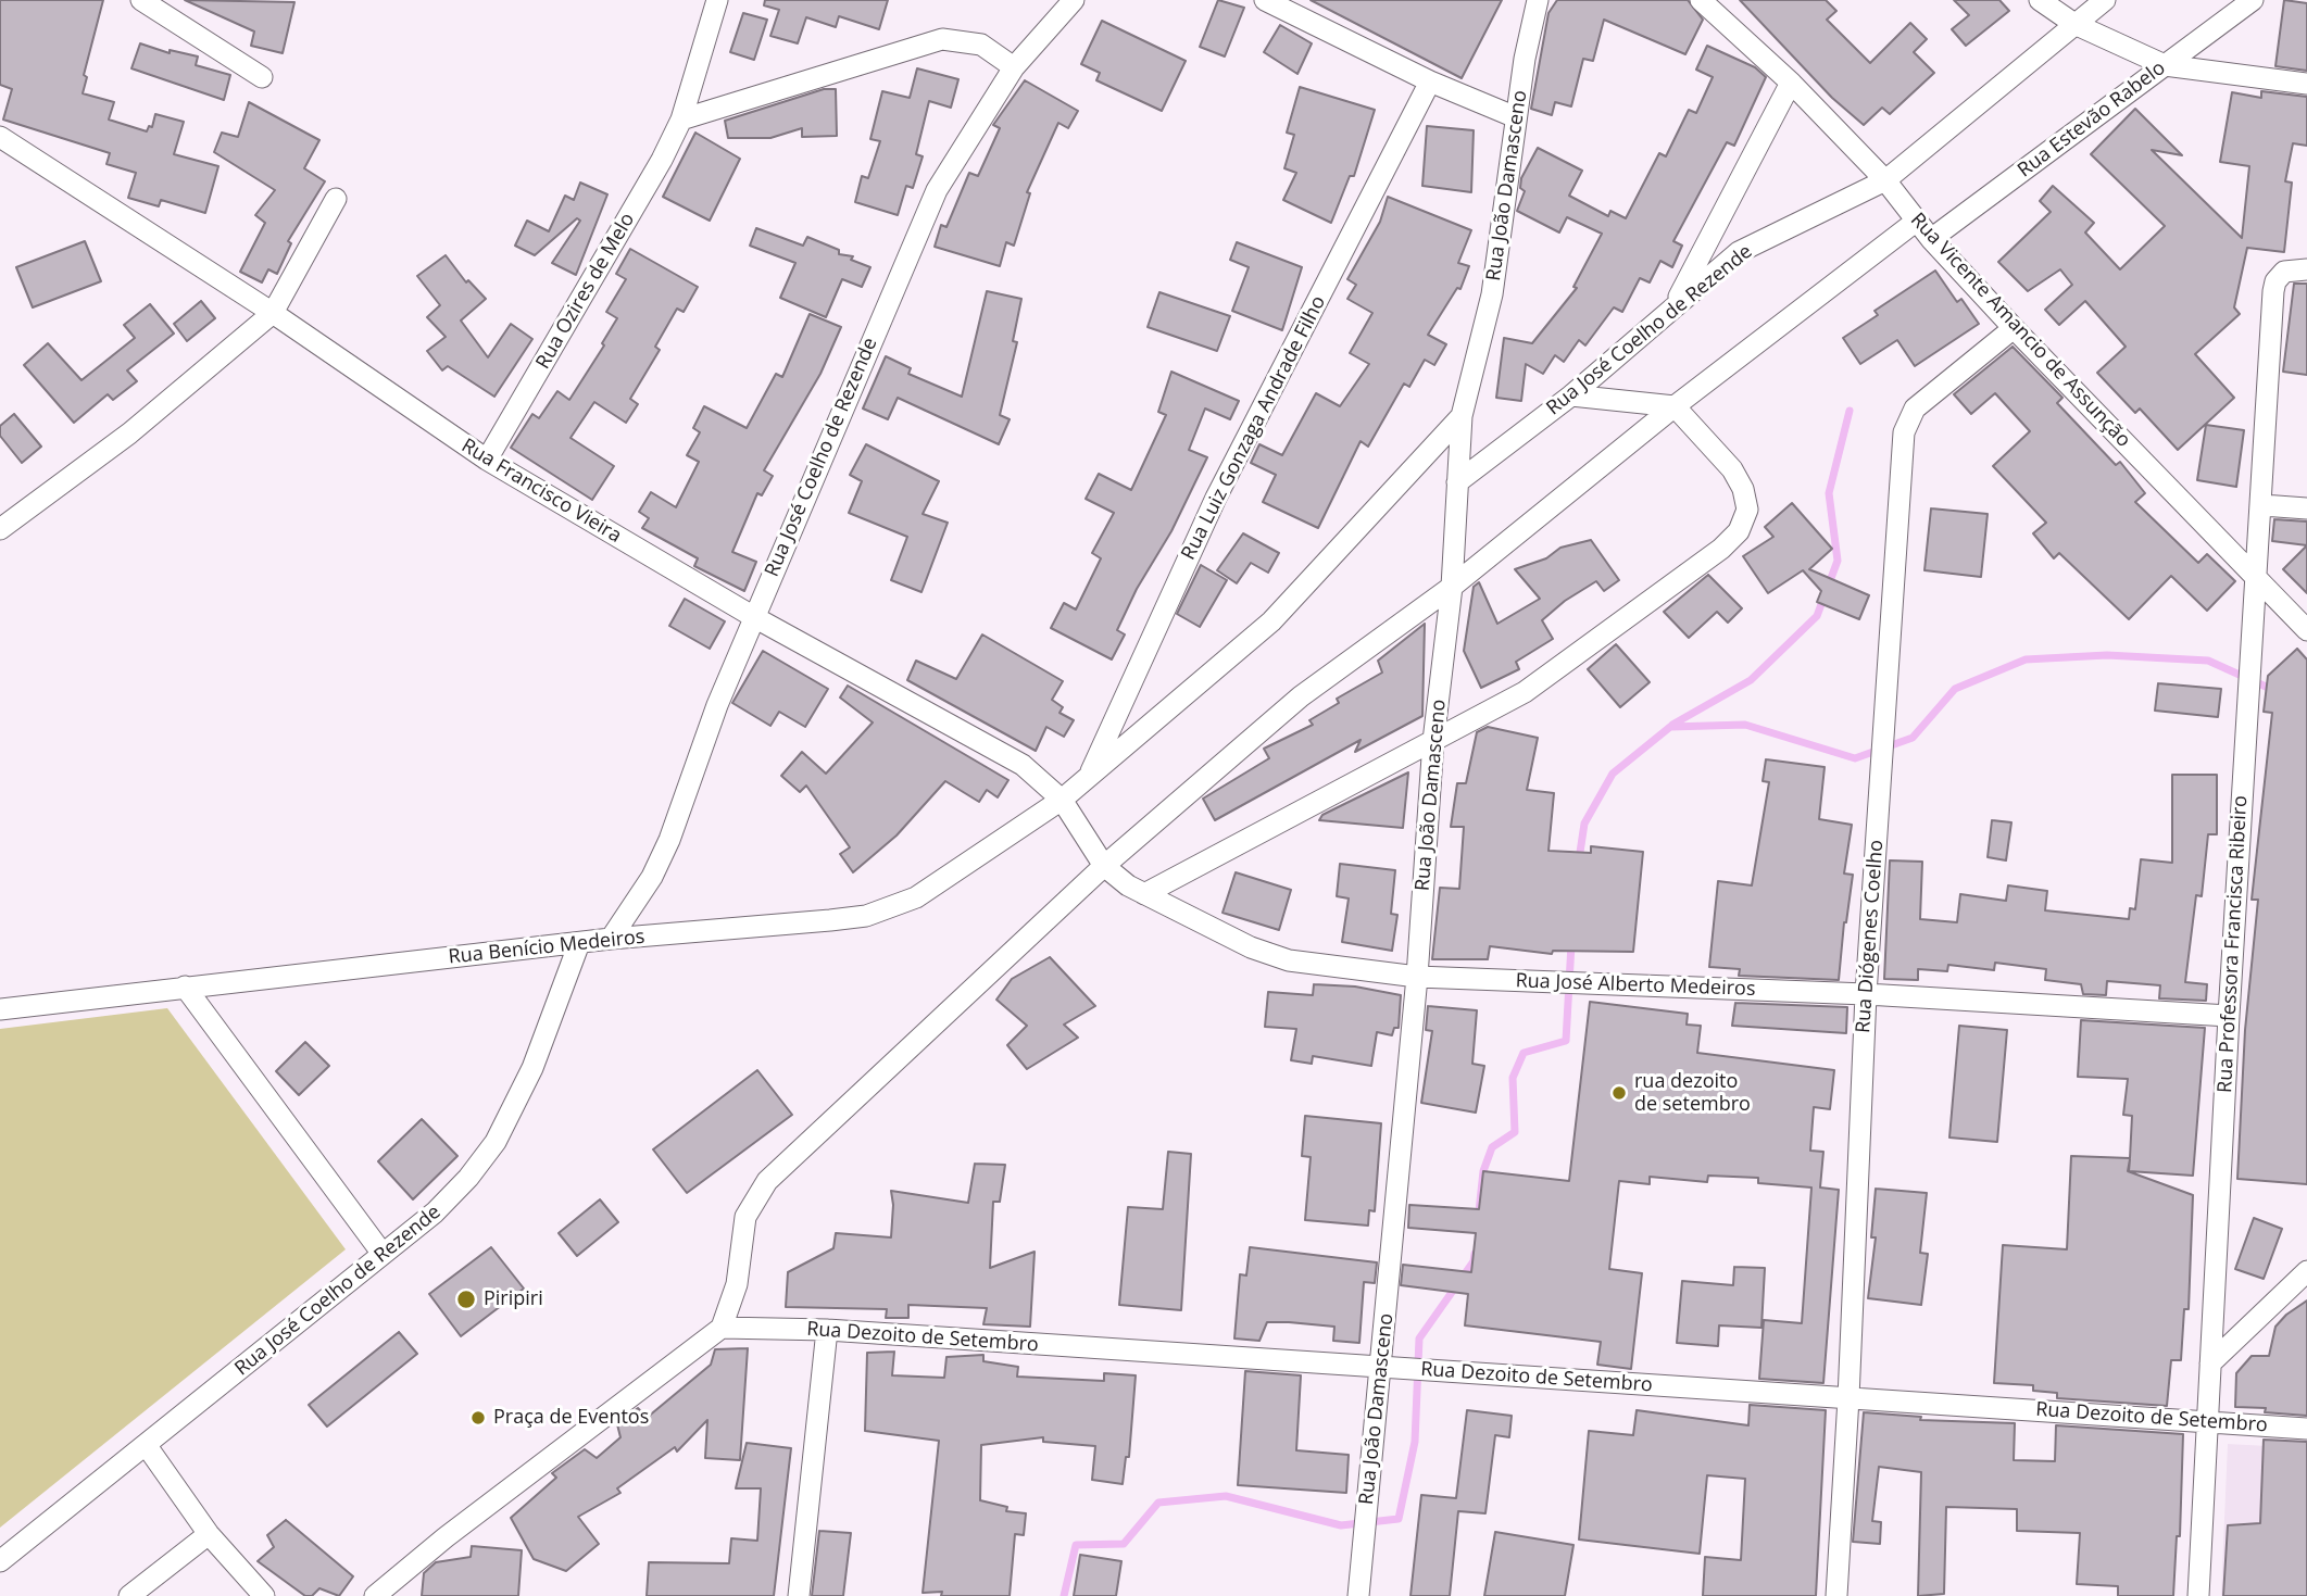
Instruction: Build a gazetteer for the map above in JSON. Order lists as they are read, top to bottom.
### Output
{
  "streets": {
    "street": [
      "Rua Estevão Rabelo",
      "Rua João Damasceno",
      "Rua Ozires de Melo",
      "Rua José Coelho de Rezende",
      "Rua Vicente Amancio de Assunção",
      "Rua Luiz Gonzaga Andrade Filho",
      "Rua Francisco Vieira",
      "Rua Diógenes Coelho",
      "Rua Professora Francisca Ribeiro",
      "Rua Benício Medeiros",
      "Rua José Alberto Medeiros",
      "Rua Dezoito de Setembro"
    ]
  },
  "crossings": [
    ["Rua Estevão Rabelo", "Rua Vicente Amancio de Assunção"],
    ["Rua João Damasceno", "Rua José Coelho de Rezende"],
    ["Rua João Damasceno", "Rua Benício Medeiros"],
    ["Rua João Damasceno", "Rua José Alberto Medeiros"],
    ["Rua João Damasceno", "Rua Dezoito de Setembro"],
    ["Rua Ozires de Melo", "Rua Francisco Vieira"],
    ["Rua José Coelho de Rezende", "Rua Vicente Amancio de Assunção"],
    ["Rua José Coelho de Rezende", "Rua Francisco Vieira"],
    ["Rua José Coelho de Rezende", "Rua Benício Medeiros"],
    ["Rua Vicente Amancio de Assunção", "Rua Diógenes Coelho"],
    ["Rua Vicente Amancio de Assunção", "Rua Professora Francisca Ribeiro"],
    ["Rua Luiz Gonzaga Andrade Filho", "Rua Benício Medeiros"],
    ["Rua Francisco Vieira", "Rua Benício Medeiros"],
    ["Rua Francisco Vieira", "Rua José Alberto Medeiros"],
    ["Rua Diógenes Coelho", "Rua José Alberto Medeiros"],
    ["Rua Diógenes Coelho", "Rua Dezoito de Setembro"],
    ["Rua Professora Francisca Ribeiro", "Rua José Alberto Medeiros"],
    ["Rua Professora Francisca Ribeiro", "Rua Dezoito de Setembro"]
  ],
  "places": ["rua dezoito de setembro", "Piripiri", "Praça de Eventos"]
}
